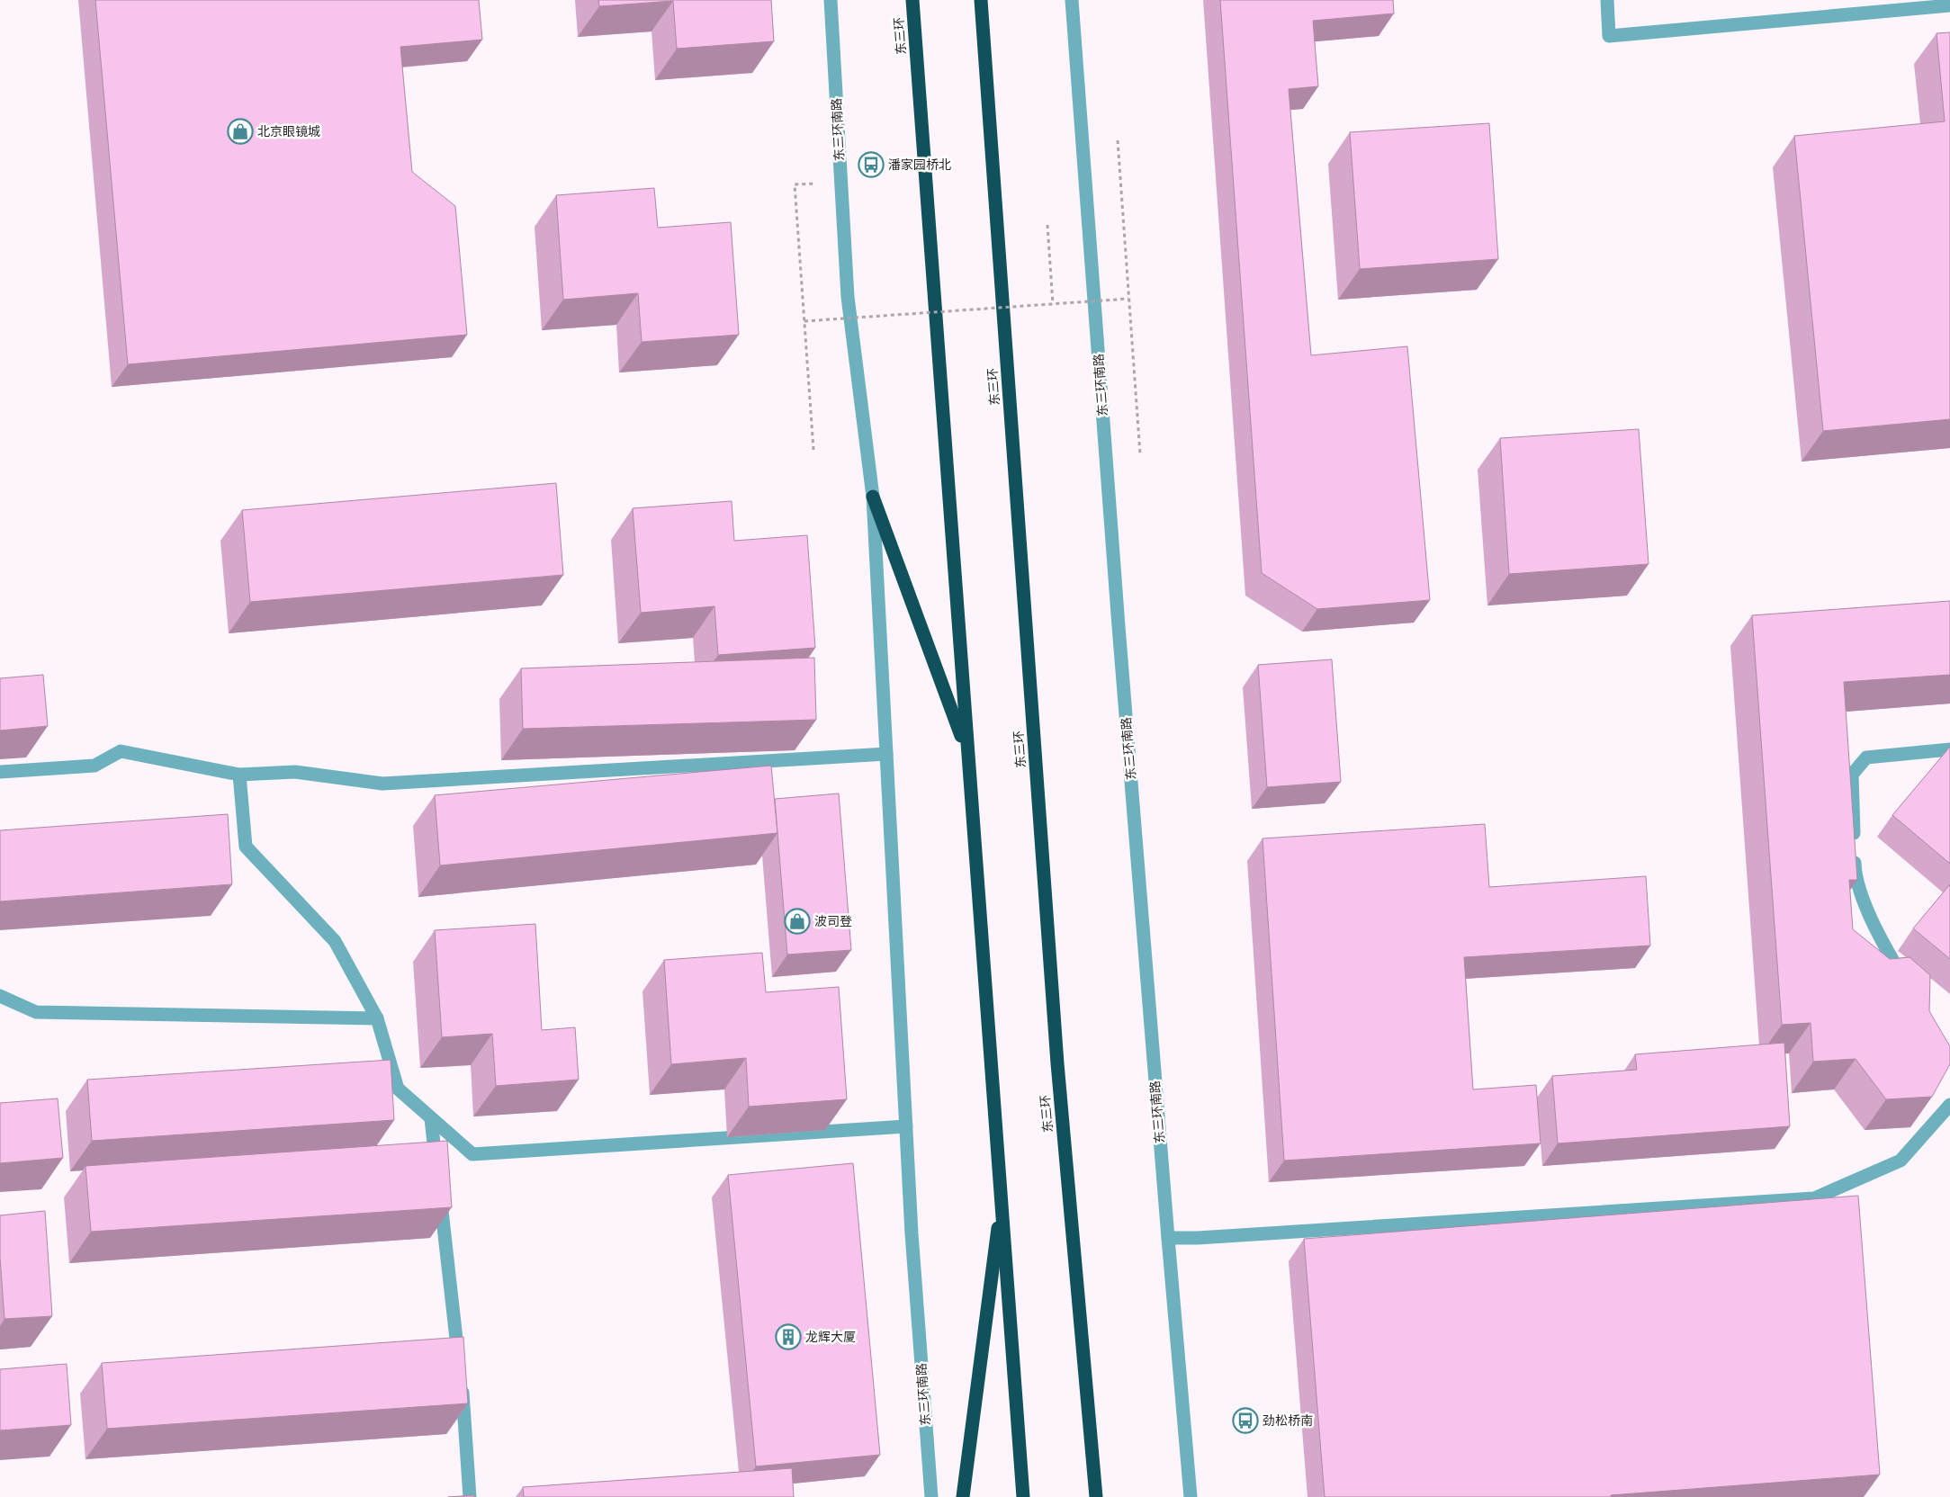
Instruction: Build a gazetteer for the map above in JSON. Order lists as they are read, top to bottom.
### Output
{
  "streets": {
    "highway": ["东三环"],
    "street": ["东三环南路"]
  },
  "places": {
    "shop": ["北京眼镜城", "波司登"],
    "bus stop": ["潘家园桥北", "劲松桥南"],
    "building": ["龙辉大厦"]
  }
}
